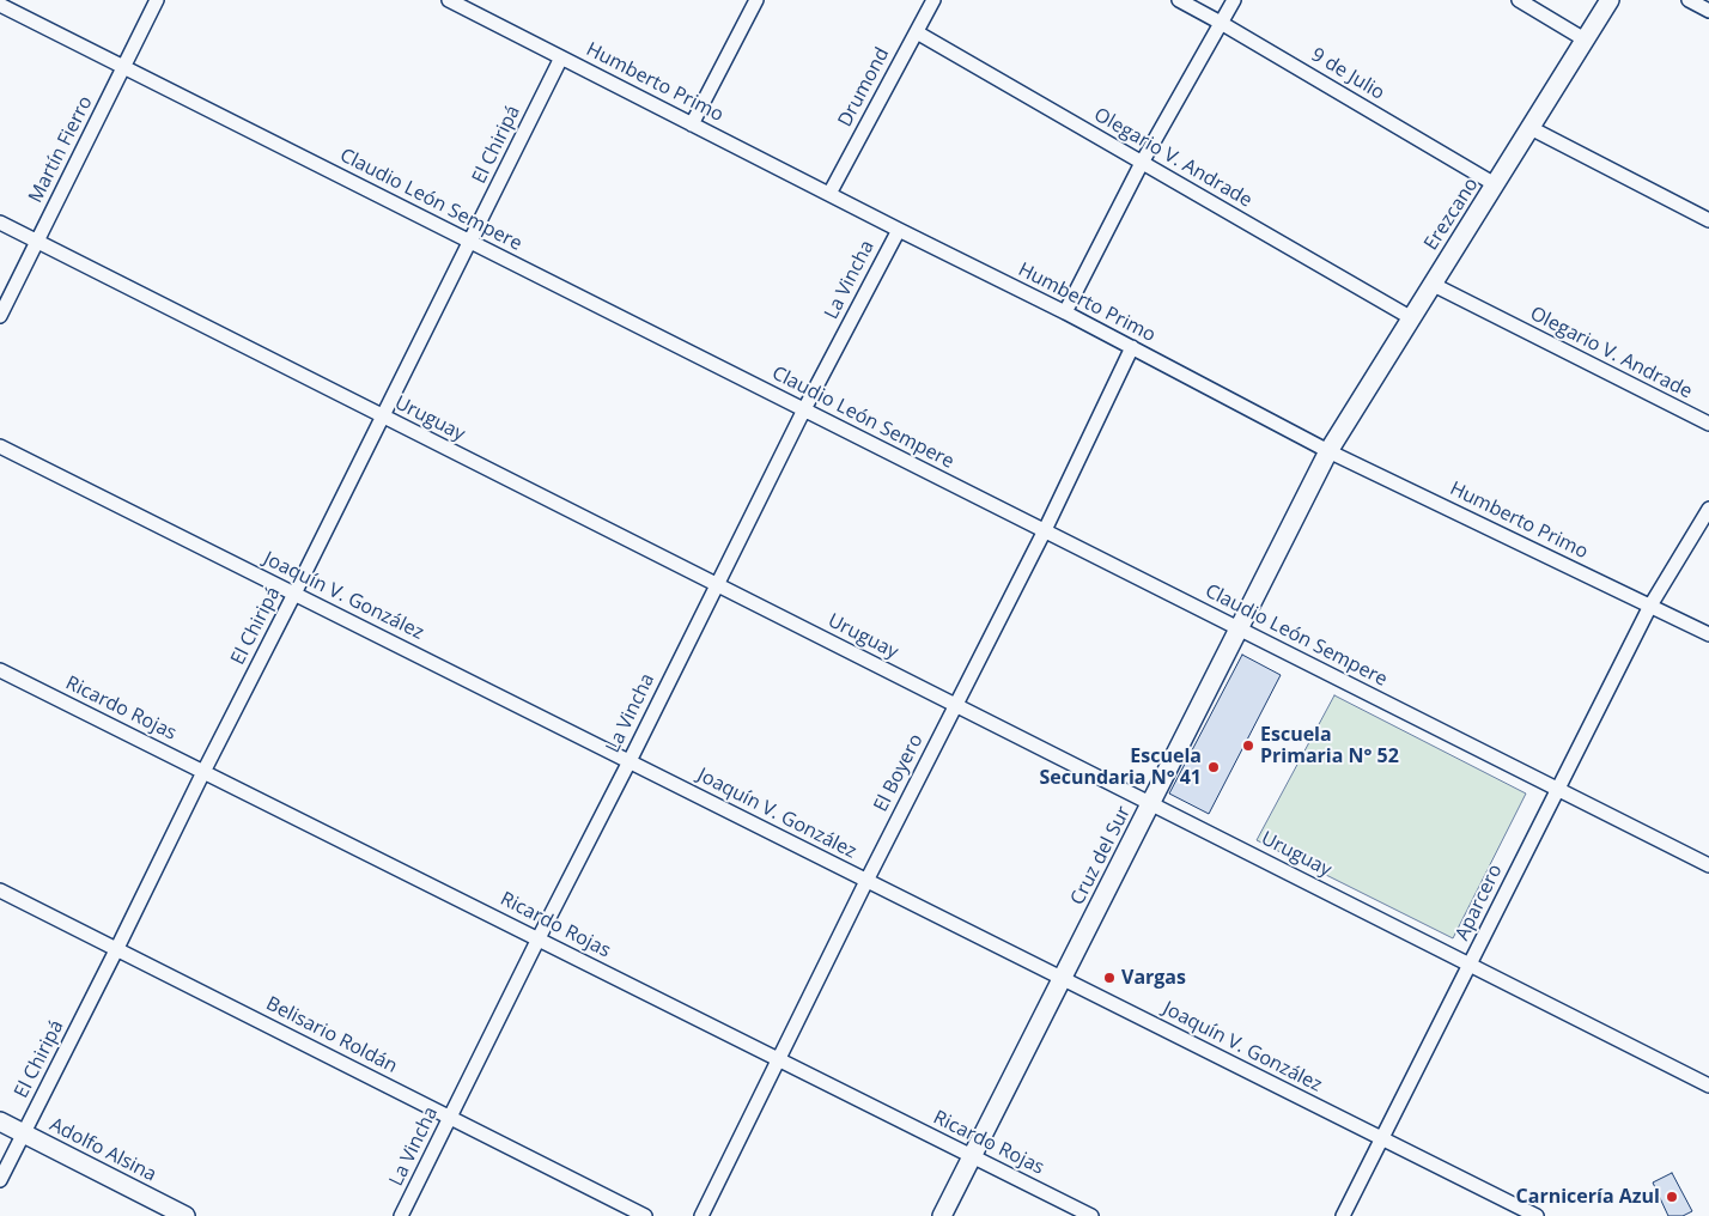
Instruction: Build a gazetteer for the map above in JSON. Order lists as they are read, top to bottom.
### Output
{
  "streets": {
    "street": [
      "9 de Julio",
      "Humberto Primo",
      "Drumond",
      "El Chiripá",
      "Martín Fierro",
      "Olegario V. Andrade",
      "Claudio León Sempere",
      "Erezcano",
      "La Vincha",
      "Uruguay",
      "Joaquín V. González",
      "Ricardo Rojas",
      "El Boyero",
      "Cruz del Sur",
      "Aparcero",
      "Belisario Roldán",
      "Adolfo Alsina"
    ]
  },
  "crossings": [
    ["9 de Julio", "Erezcano"],
    ["Humberto Primo", "Drumond"],
    ["Humberto Primo", "El Chiripá"],
    ["Humberto Primo", "Erezcano"],
    ["Humberto Primo", "La Vincha"],
    ["Humberto Primo", "El Boyero"],
    ["Humberto Primo", "Cruz del Sur"],
    ["Humberto Primo", "Aparcero"],
    ["Drumond", "Olegario V. Andrade"],
    ["El Chiripá", "Claudio León Sempere"],
    ["El Chiripá", "Uruguay"],
    ["El Chiripá", "Joaquín V. González"],
    ["El Chiripá", "Ricardo Rojas"],
    ["El Chiripá", "Belisario Roldán"],
    ["El Chiripá", "Adolfo Alsina"],
    ["Martín Fierro", "Claudio León Sempere"],
    ["Martín Fierro", "Uruguay"],
    ["Olegario V. Andrade", "Erezcano"],
    ["Claudio León Sempere", "La Vincha"],
    ["Claudio León Sempere", "El Boyero"],
    ["Claudio León Sempere", "Cruz del Sur"],
    ["Claudio León Sempere", "Aparcero"],
    ["Erezcano", "Cruz del Sur"],
    ["La Vincha", "Uruguay"],
    ["La Vincha", "Joaquín V. González"],
    ["La Vincha", "Ricardo Rojas"],
    ["La Vincha", "Belisario Roldán"],
    ["Uruguay", "El Boyero"],
    ["Uruguay", "Cruz del Sur"],
    ["Uruguay", "Aparcero"],
    ["Joaquín V. González", "El Boyero"],
    ["Joaquín V. González", "Cruz del Sur"],
    ["Joaquín V. González", "Aparcero"],
    ["Ricardo Rojas", "El Boyero"],
    ["Ricardo Rojas", "Cruz del Sur"]
  ],
  "places": [
    "Escuela Primaria N° 52",
    "Escuela Secundaria N° 41",
    "Vargas",
    "Carnicería Azul"
  ]
}
